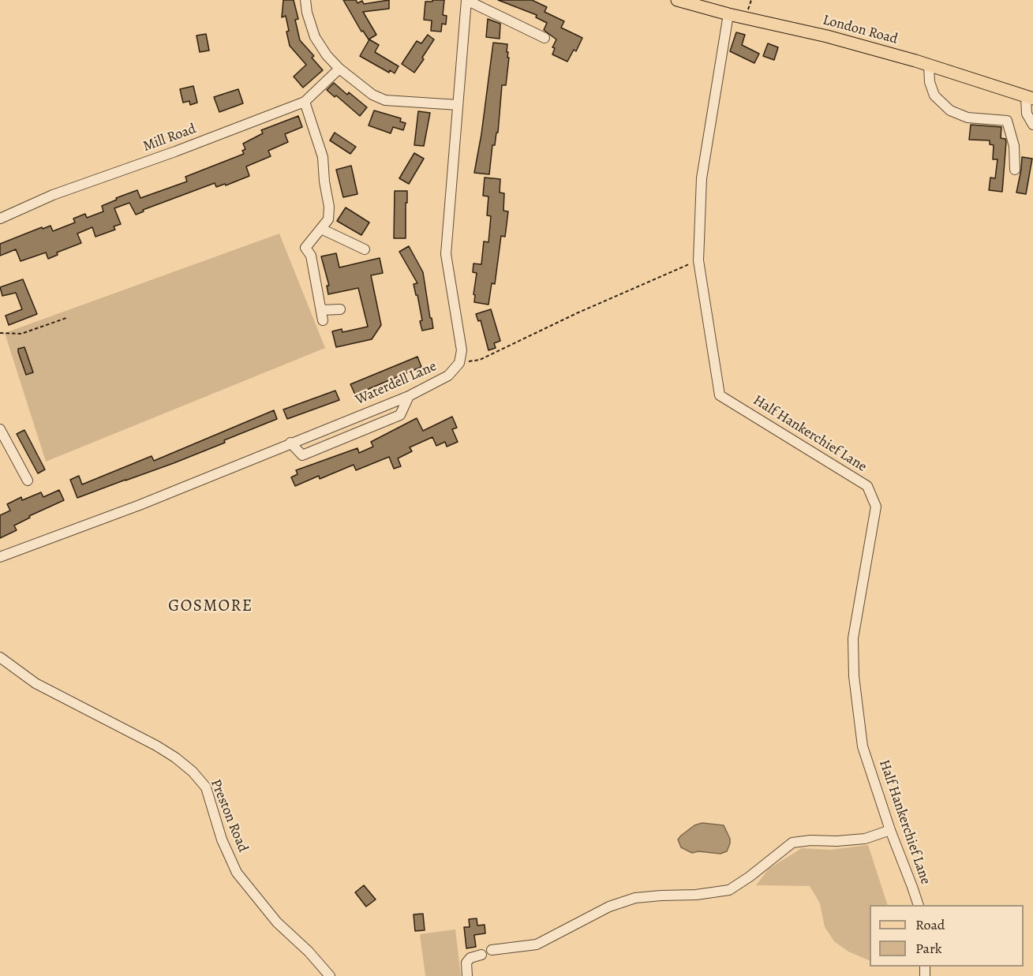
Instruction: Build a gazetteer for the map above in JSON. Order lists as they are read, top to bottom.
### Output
{
  "streets": {
    "main road": ["London Road"],
    "street": [
      "Mill Road",
      "Waterdell Lane",
      "Half Hankerchief Lane",
      "Preston Road"
    ]
  },
  "crossings": [
    ["London Road", "Half Hankerchief Lane"]
  ],
  "districts": ["GOSMORE"],
  "legend": ["Road", "Park"]
}
